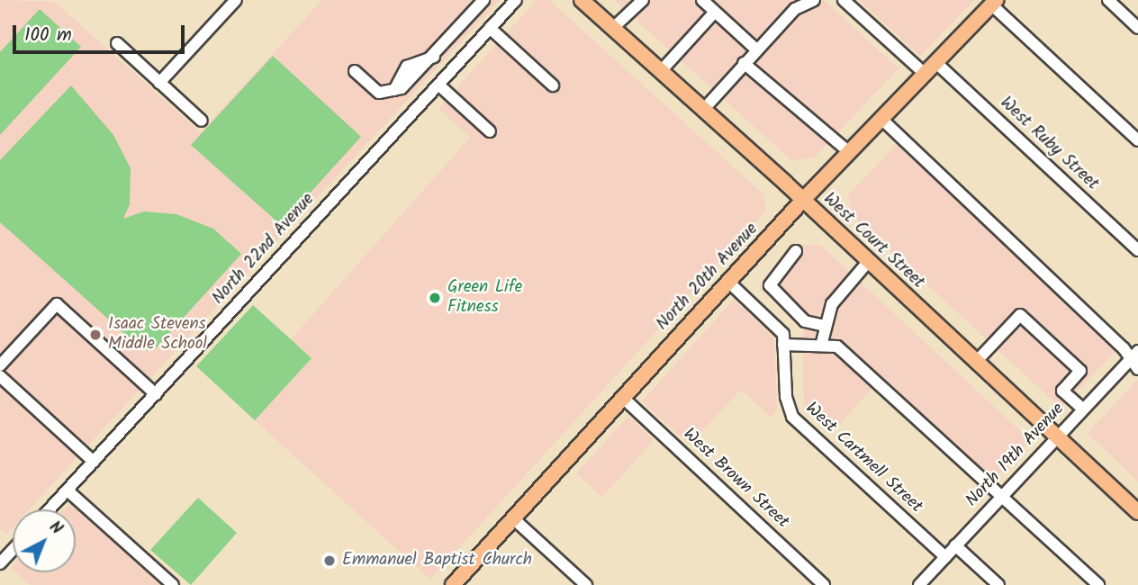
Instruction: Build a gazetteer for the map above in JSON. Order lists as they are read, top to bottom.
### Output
{
  "streets": {
    "main road": ["West Court Street", "North 20th Avenue"],
    "street": [
      "West Ruby Street",
      "North 22nd Avenue",
      "North 19th Avenue",
      "West Cartmell Street",
      "West Brown Street"
    ]
  },
  "crossings": [
    ["West Ruby Street", "North 20th Avenue"],
    ["West Court Street", "North 20th Avenue"],
    ["West Court Street", "North 19th Avenue"],
    ["North 20th Avenue", "West Cartmell Street"],
    ["North 20th Avenue", "West Brown Street"],
    ["North 19th Avenue", "West Cartmell Street"]
  ],
  "places": ["Green Life Fitness", "Isaac Stevens Middle School", "Emmanuel Baptist Church"],
  "scale_bar": "100 m",
  "north": "top right"
}
